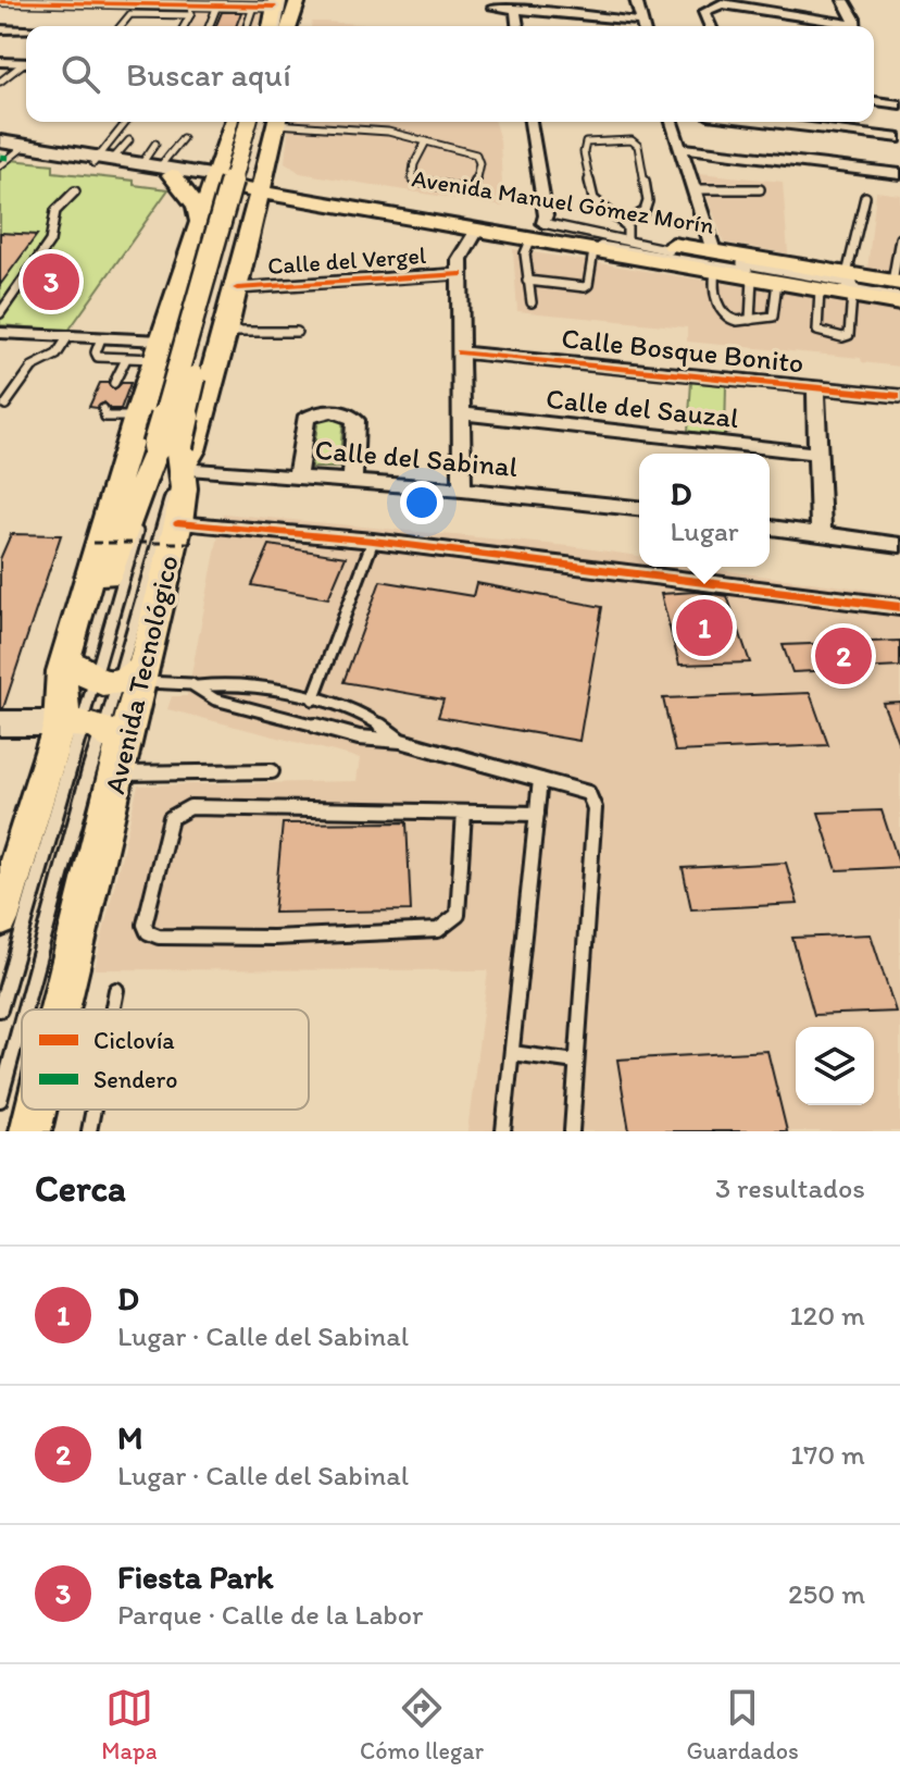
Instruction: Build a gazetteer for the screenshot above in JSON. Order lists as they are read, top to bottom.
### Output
{
  "streets": {
    "main road": ["Avenida Manuel Gómez Morín", "Avenida Tecnológico"],
    "street": [
      "Calle del Vergel",
      "Calle Bosque Bonito",
      "Calle del Sauzal",
      "Calle del Sabinal"
    ]
  },
  "crossings": [
    ["Calle del Sabinal", "Avenida Tecnológico"]
  ],
  "legend": ["Ciclovía", "Sendero"],
  "page": {
    "search": "Buscar aquí",
    "pins": ["3", "1", "2"],
    "popup": ["D", "Lugar"],
    "heading": ["Cerca", "3 resultados"],
    "list": [
      {
        "mark": "1",
        "name": "D",
        "note": "Lugar · Calle del Sabinal",
        "value": "120 m"
      },
      {
        "mark": "2",
        "name": "M",
        "note": "Lugar · Calle del Sabinal",
        "value": "170 m"
      },
      {
        "mark": "3",
        "name": "Fiesta Park",
        "note": "Parque · Calle de la Labor",
        "value": "250 m"
      }
    ],
    "nav": ["Mapa", "Cómo llegar", "Guardados"]
  }
}
